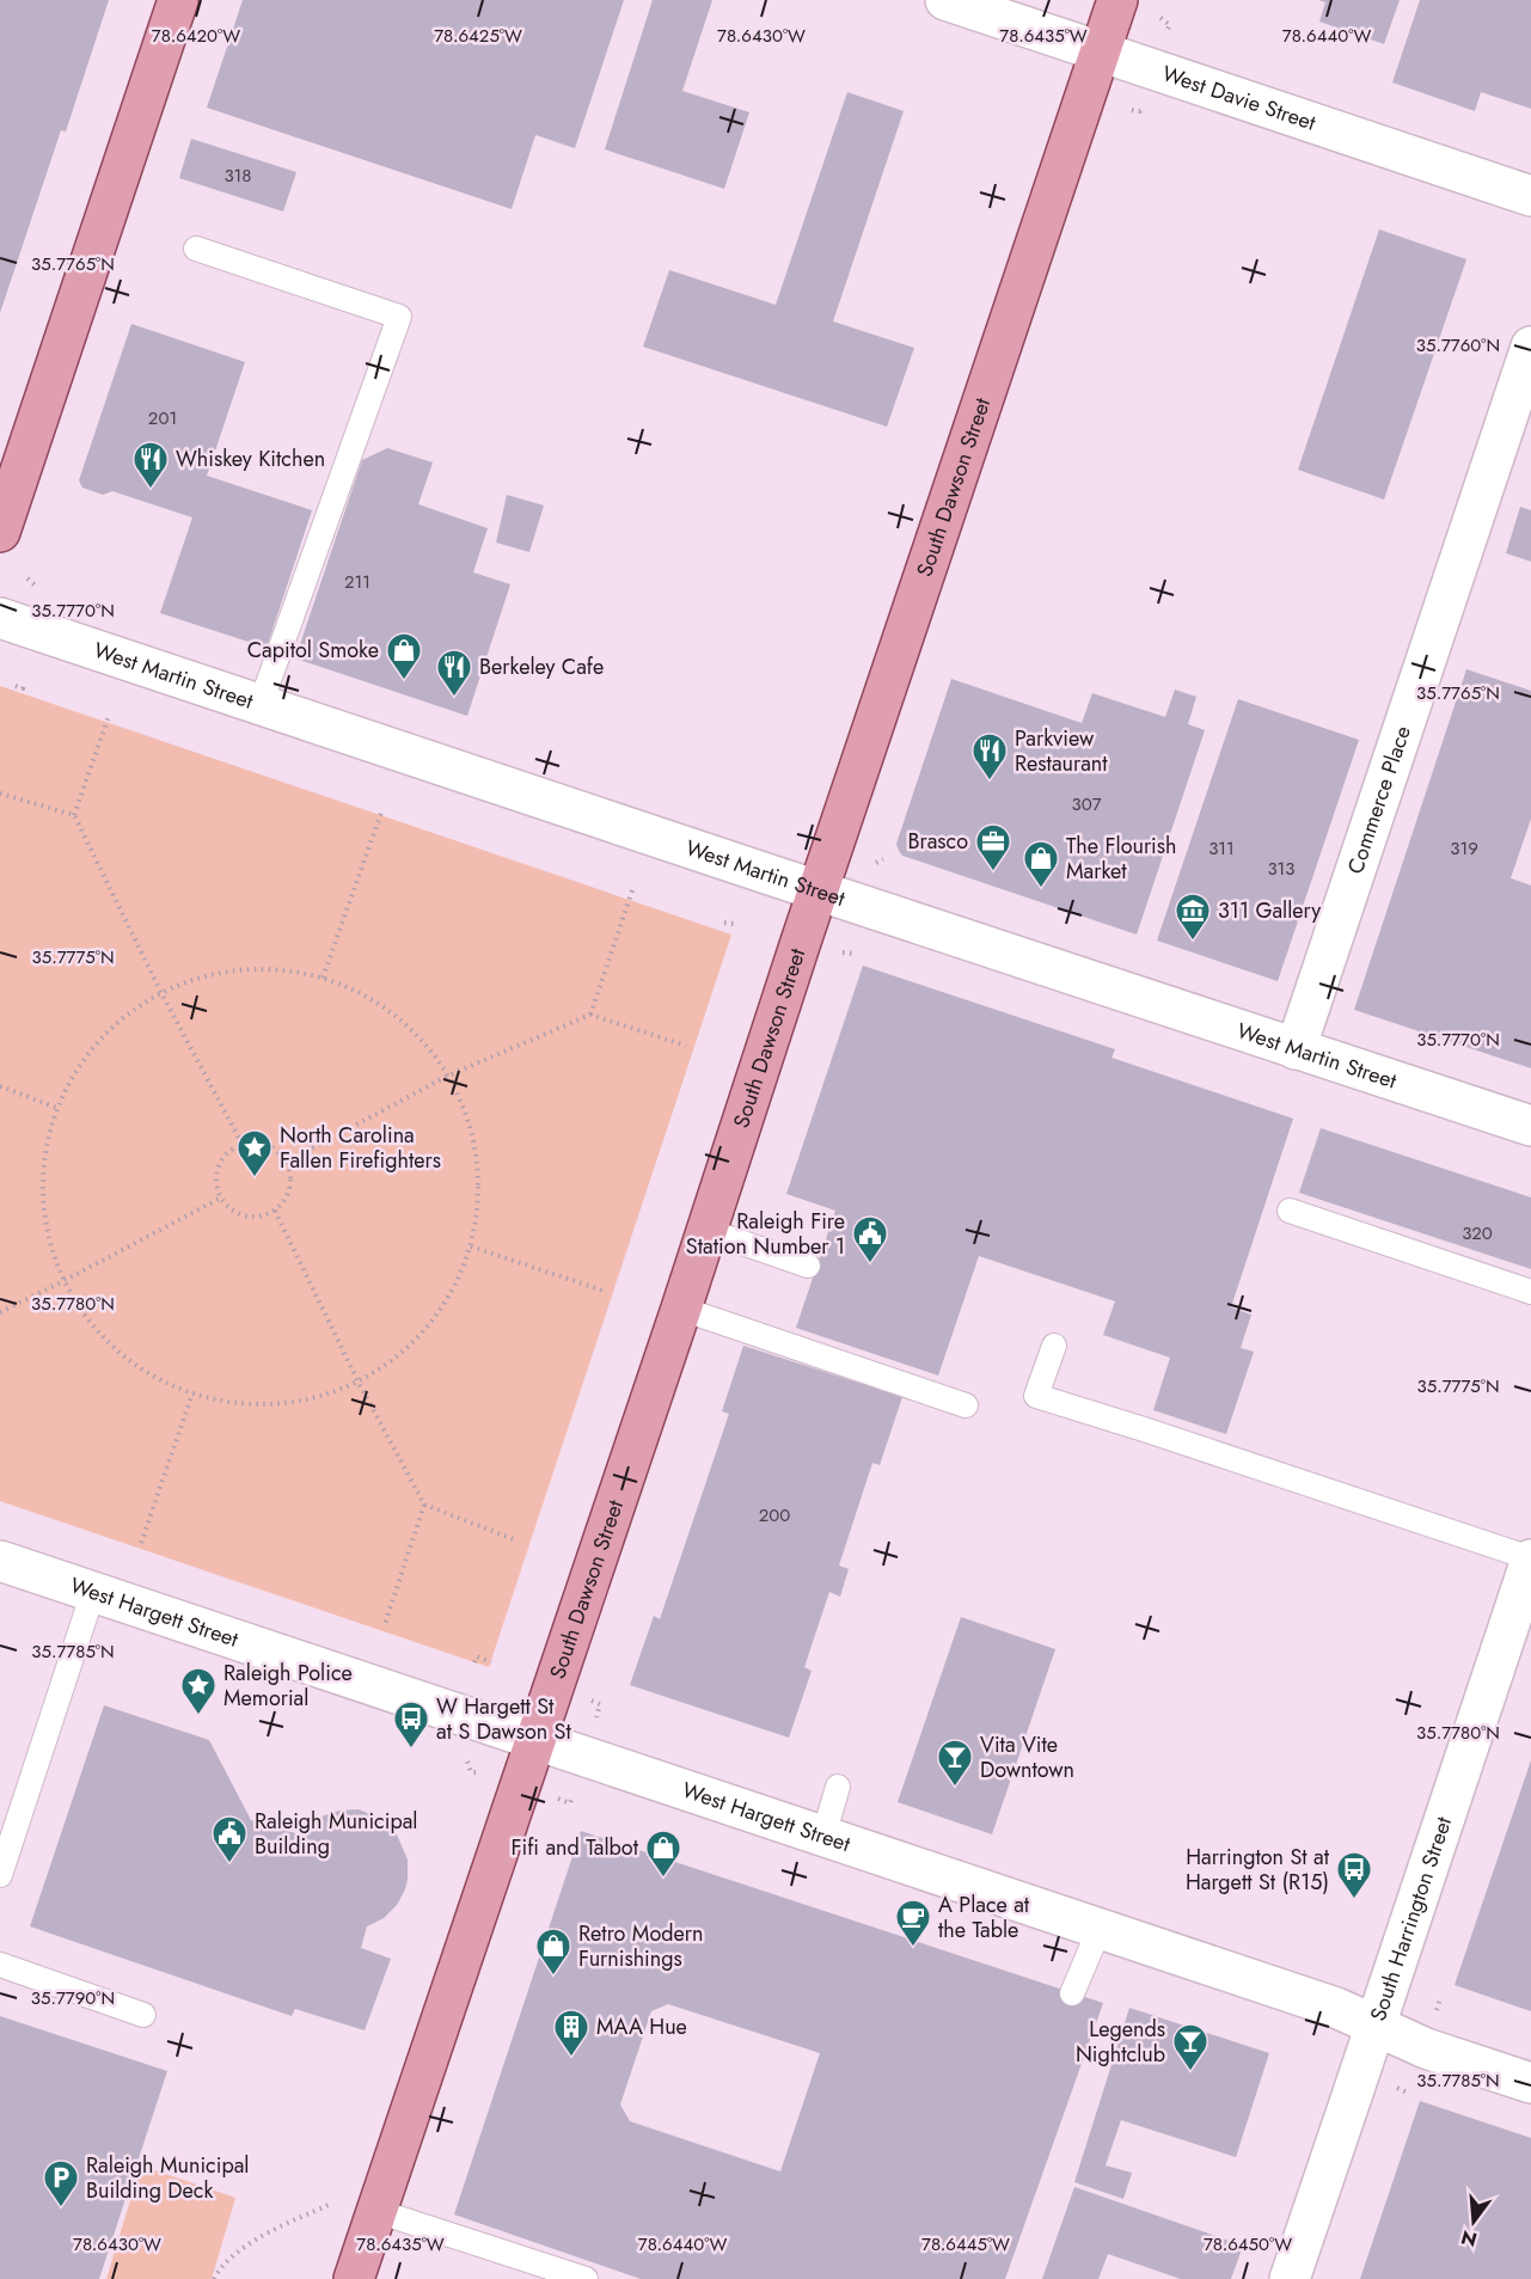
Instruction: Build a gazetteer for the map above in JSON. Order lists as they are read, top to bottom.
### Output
{
  "streets": {
    "main road": ["South Dawson Street"],
    "street": [
      "West Davie Street",
      "West Martin Street",
      "Commerce Place",
      "West Hargett Street",
      "South Harrington Street"
    ]
  },
  "crossings": [
    ["West Davie Street", "South Dawson Street"],
    ["South Dawson Street", "West Martin Street"],
    ["South Dawson Street", "West Hargett Street"],
    ["West Martin Street", "Commerce Place"],
    ["West Hargett Street", "South Harrington Street"]
  ],
  "places": {
    "restaurant": ["Whiskey Kitchen", "Berkeley Cafe", "Parkview Restaurant"],
    "shop": [
      "Capitol Smoke",
      "The Flourish Market",
      "Fifi and Talbot",
      "Retro Modern Furnishings"
    ],
    "office": ["Brasco"],
    "museum": ["311 Gallery"],
    "place": ["North Carolina Fallen Firefighters", "Raleigh Police Memorial"],
    "public building": ["Raleigh Fire Station Number 1", "Raleigh Municipal Building"],
    "bus stop": ["W Hargett St at S Dawson St", "Harrington St at Hargett St (R15)"],
    "bar": ["Vita Vite Downtown", "Legends Nightclub"],
    "cafe": ["A Place at the Table"],
    "building": ["MAA Hue"],
    "parking": ["Raleigh Municipal Building Deck"]
  },
  "house_numbers": [
    "318",
    "201",
    "211",
    "307",
    "311",
    "319",
    "313",
    "320",
    "200"
  ],
  "north": "bottom",
  "coordinates": [
    "78.6420°W",
    "78.6425°W",
    "78.6430°W",
    "78.6435°W",
    "78.6440°W",
    "35.7765°N",
    "35.7760°N",
    "35.7770°N",
    "35.7775°N",
    "35.7780°N",
    "35.7785°N",
    "35.7790°N",
    "78.6445°W",
    "78.6450°W"
  ]
}
